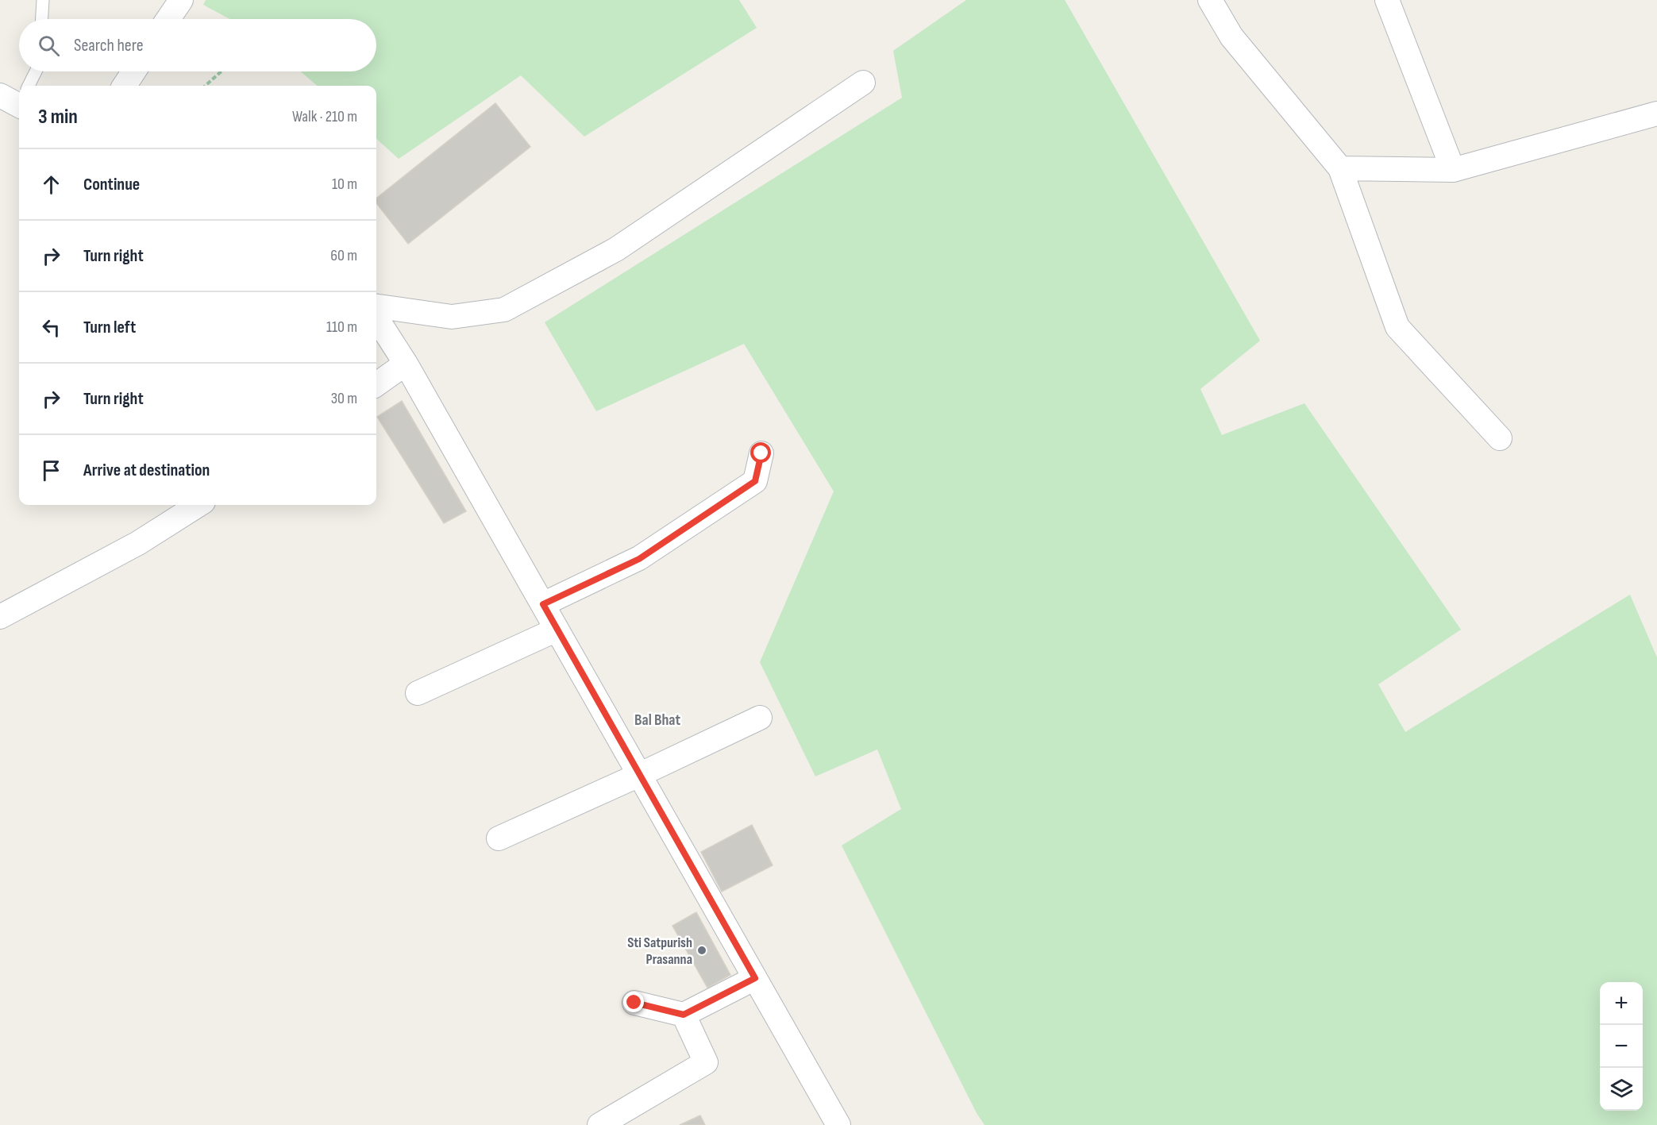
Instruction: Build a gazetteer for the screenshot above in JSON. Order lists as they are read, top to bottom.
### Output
{
  "districts": ["Bal Bhat"],
  "places": ["Sti Satpurish Prasanna"],
  "page": {
    "search": "Search here",
    "heading": ["3 min", "Walk · 210 m"],
    "list": [
      ["Continue", "10 m"],
      ["Turn right", "60 m"],
      ["Turn left", "110 m"],
      ["Turn right", "30 m"],
      "Arrive at destination"
    ],
    "map_buttons": ["+", "−"]
  }
}
